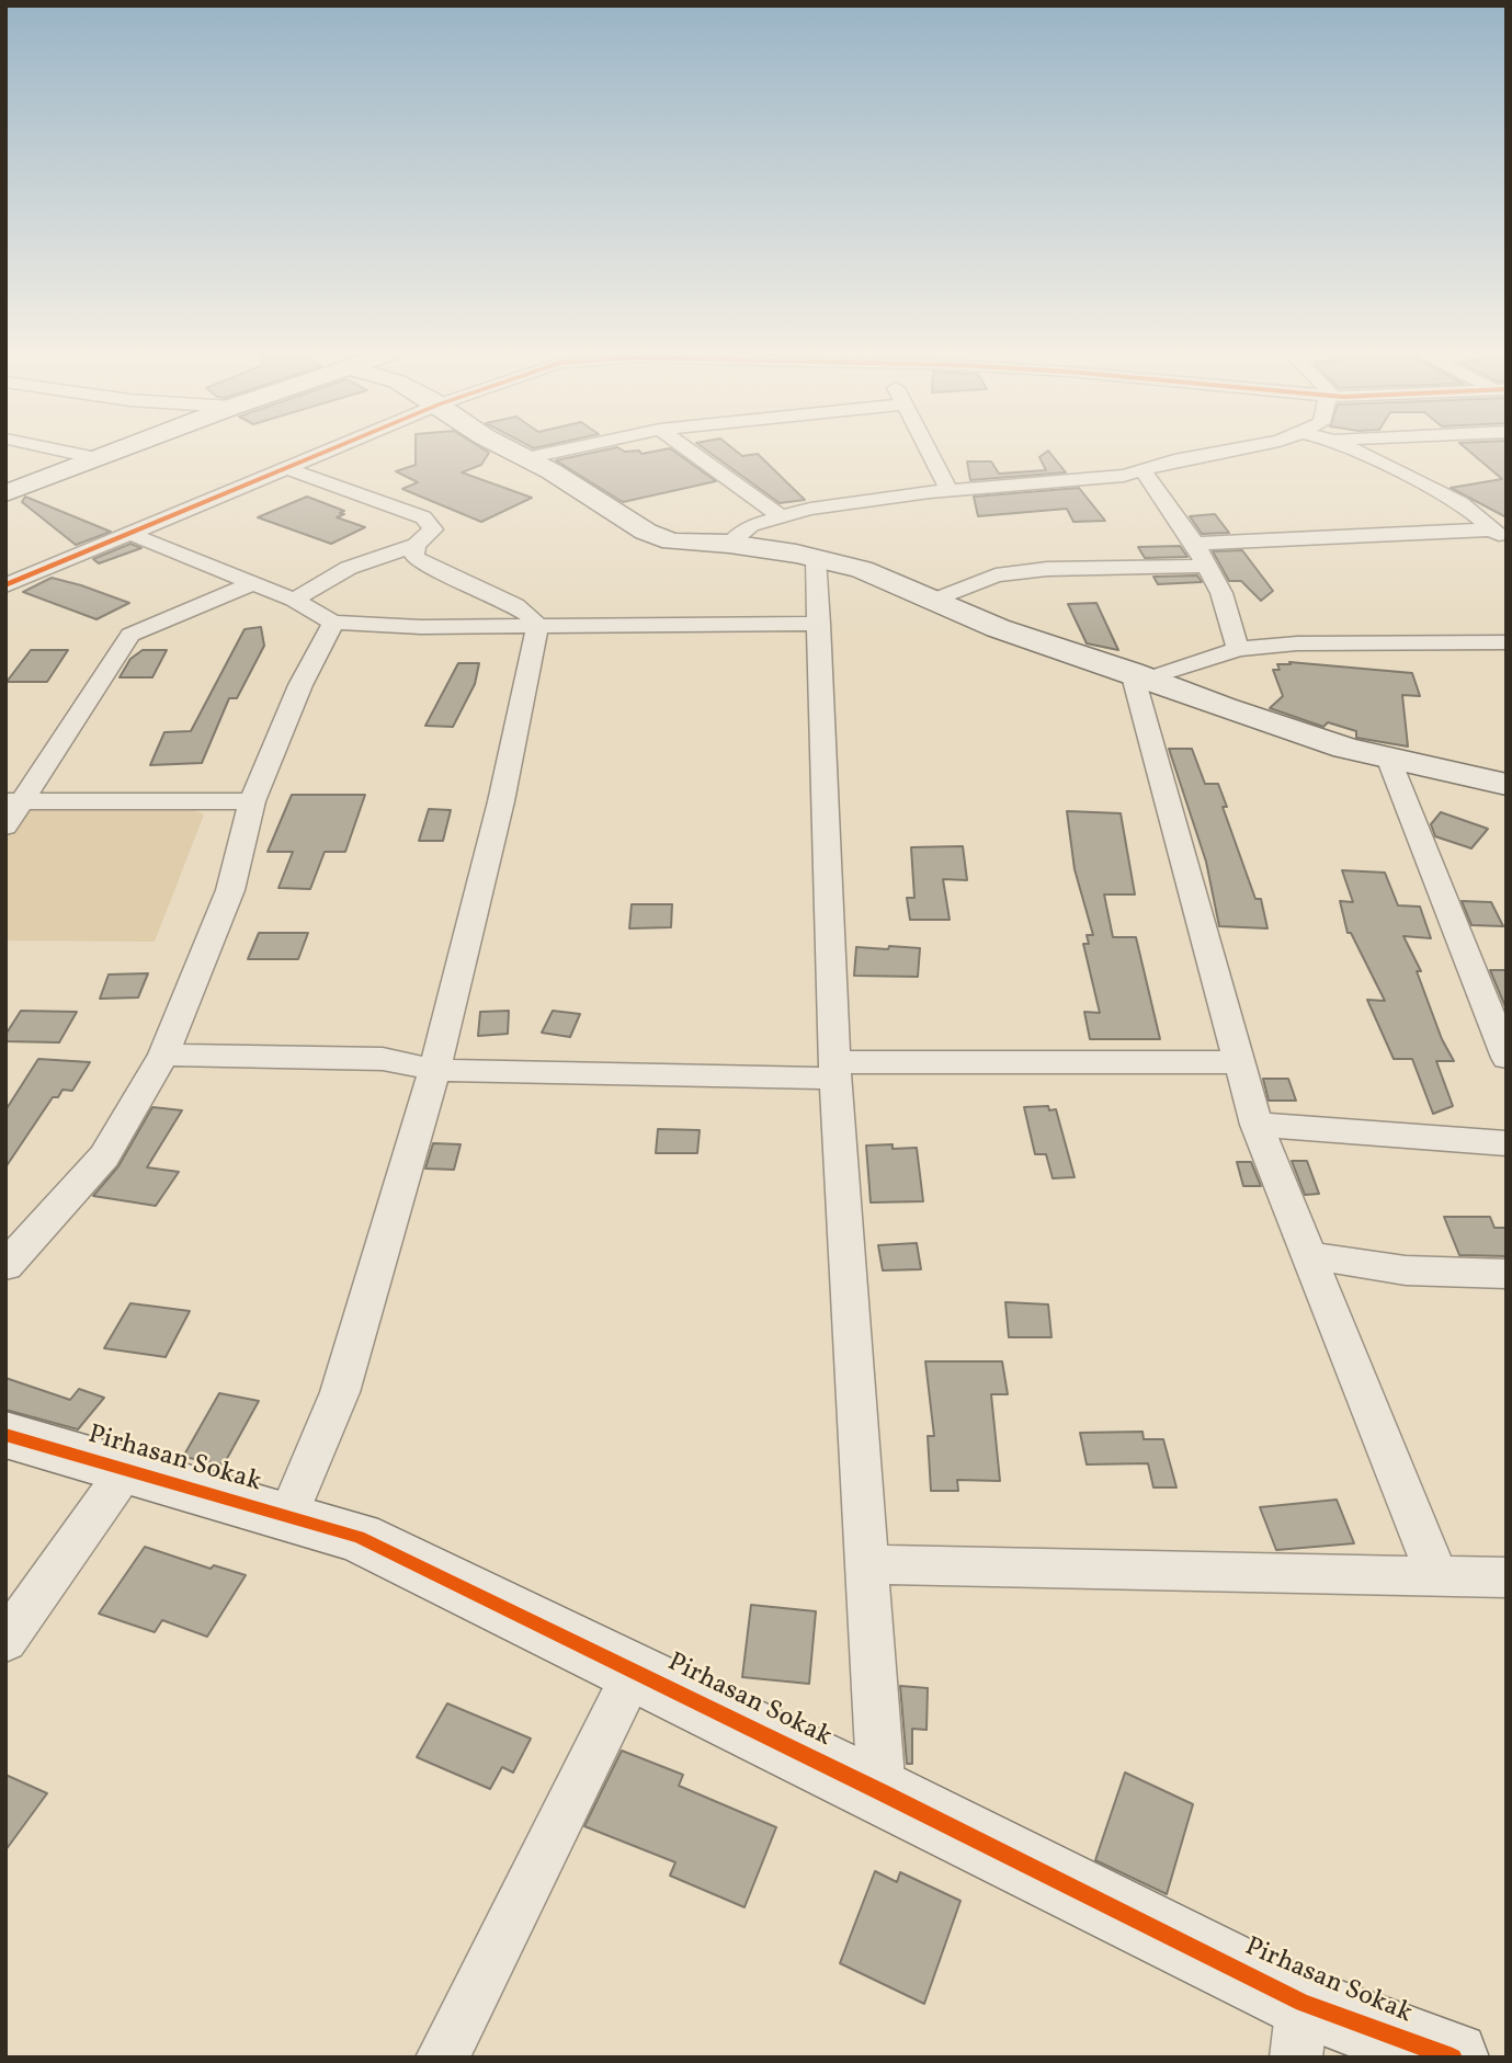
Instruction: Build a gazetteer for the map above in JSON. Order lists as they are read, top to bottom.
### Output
{
  "streets": {
    "street": ["Pirhasan Sokak"]
  }
}
